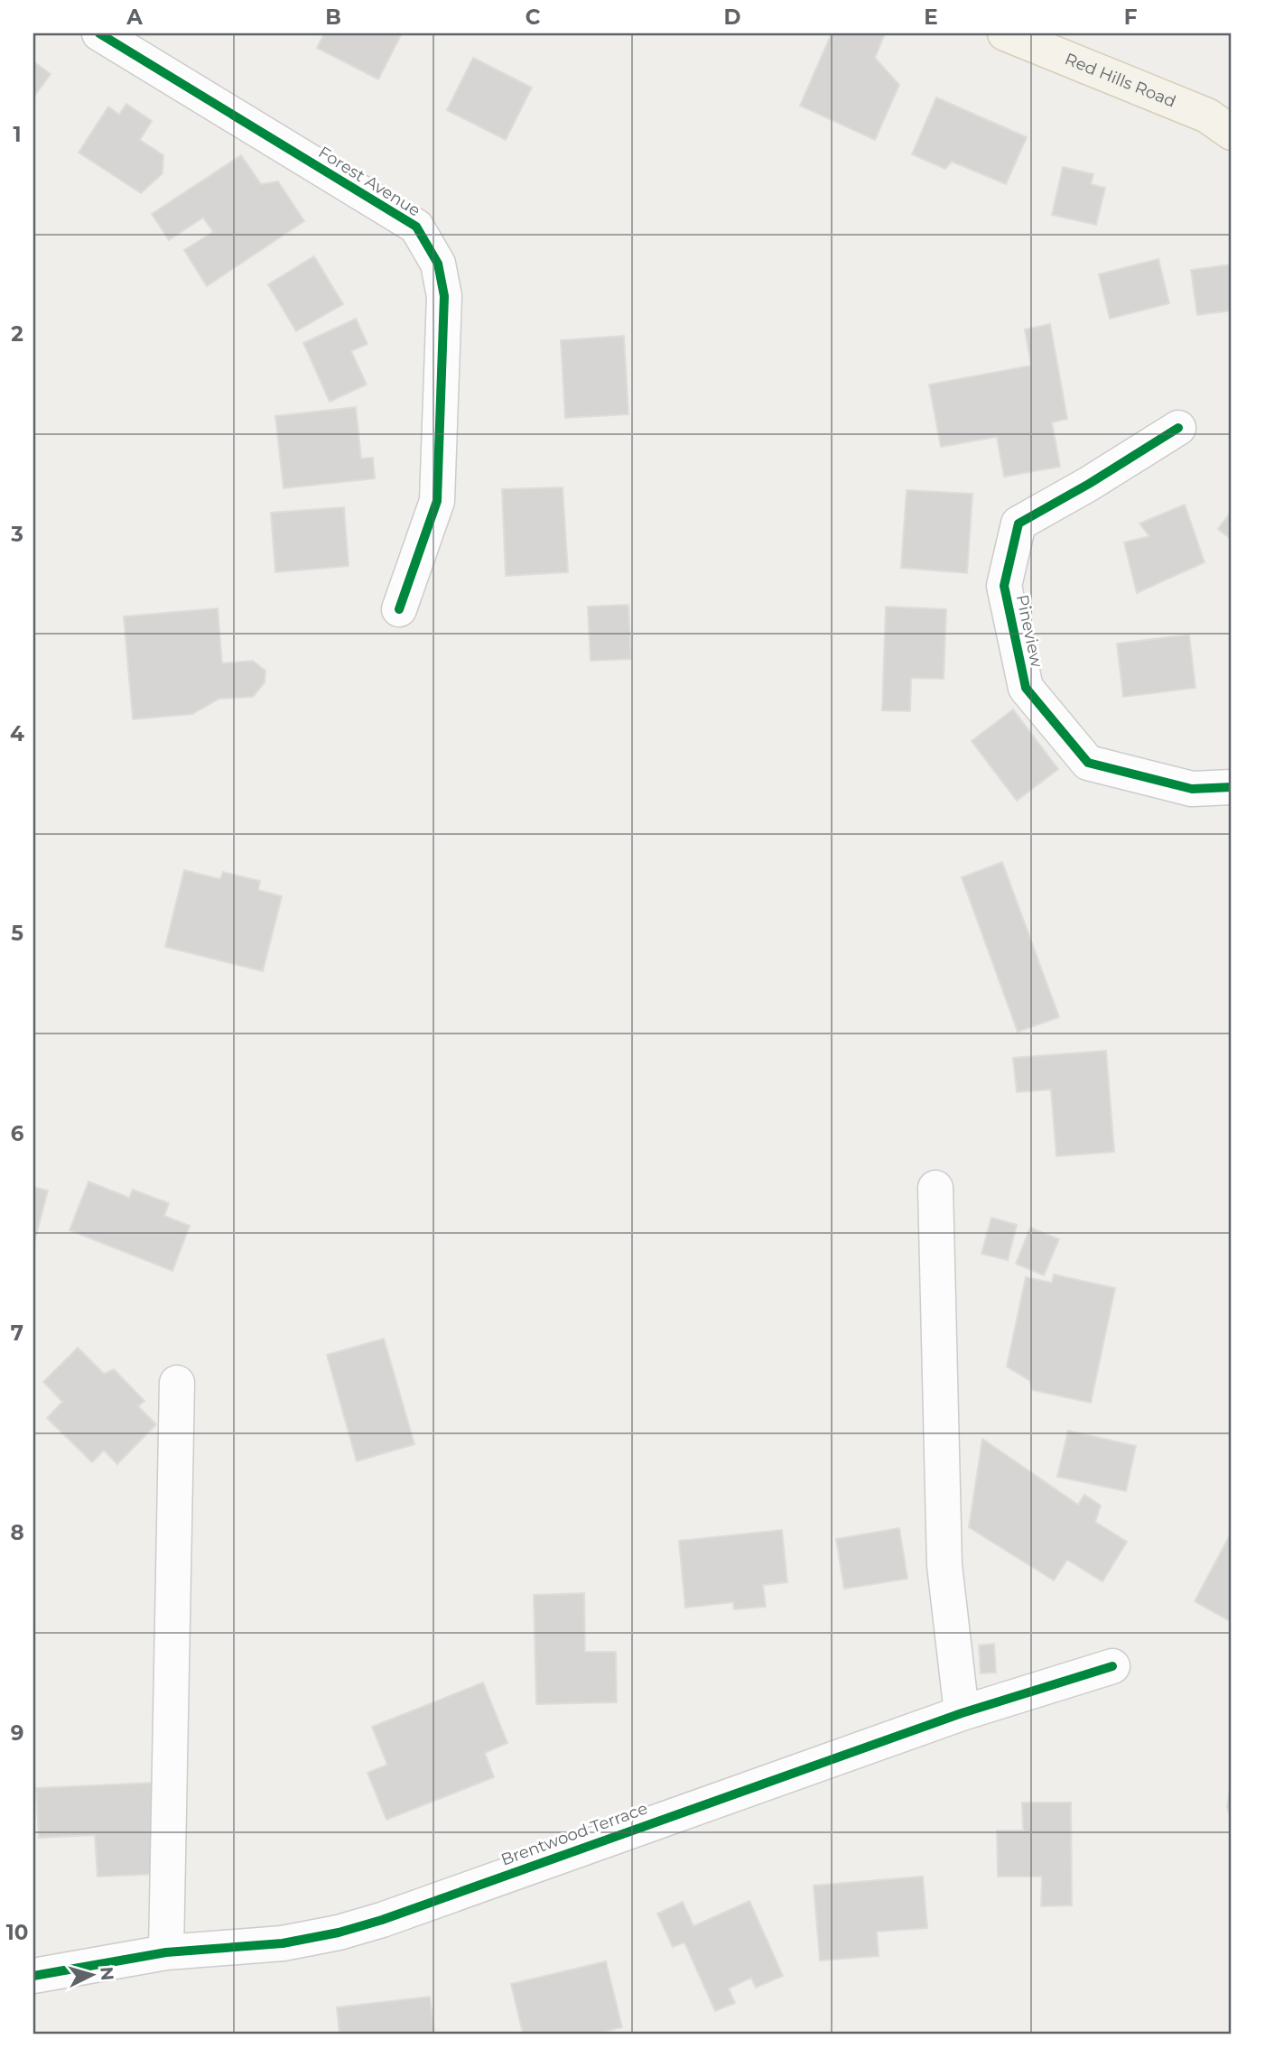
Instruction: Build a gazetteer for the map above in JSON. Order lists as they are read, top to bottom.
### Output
{
  "streets": {
    "main road": ["Red Hills Road"],
    "street": ["Forest Avenue", "Pineview", "Brentwood Terrace"]
  },
  "north": "right",
  "grid": {
    "columns": [
      "A",
      "B",
      "C",
      "D",
      "E",
      "F"
    ],
    "rows": [
      "1",
      "2",
      "3",
      "4",
      "5",
      "6",
      "7",
      "8",
      "9",
      "10"
    ]
  }
}
